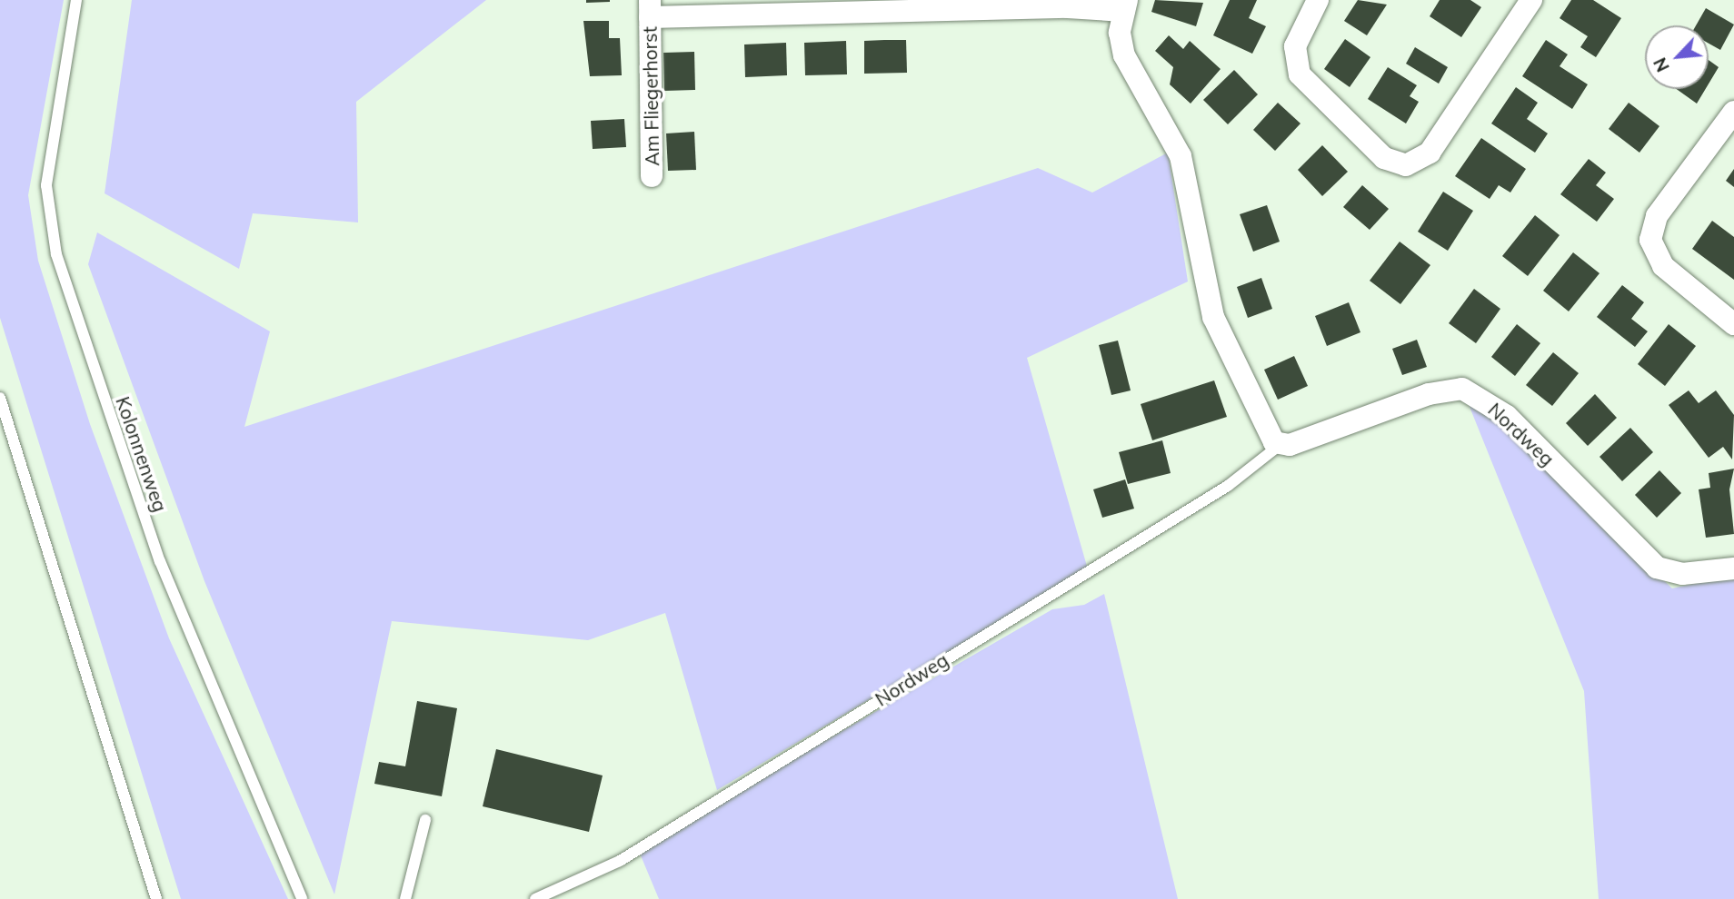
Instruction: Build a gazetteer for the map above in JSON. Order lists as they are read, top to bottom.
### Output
{
  "streets": {
    "street": ["Am Fliegerhorst", "Nordweg"],
    "lane": ["Kolonnenweg"]
  },
  "north": "bottom left"
}
